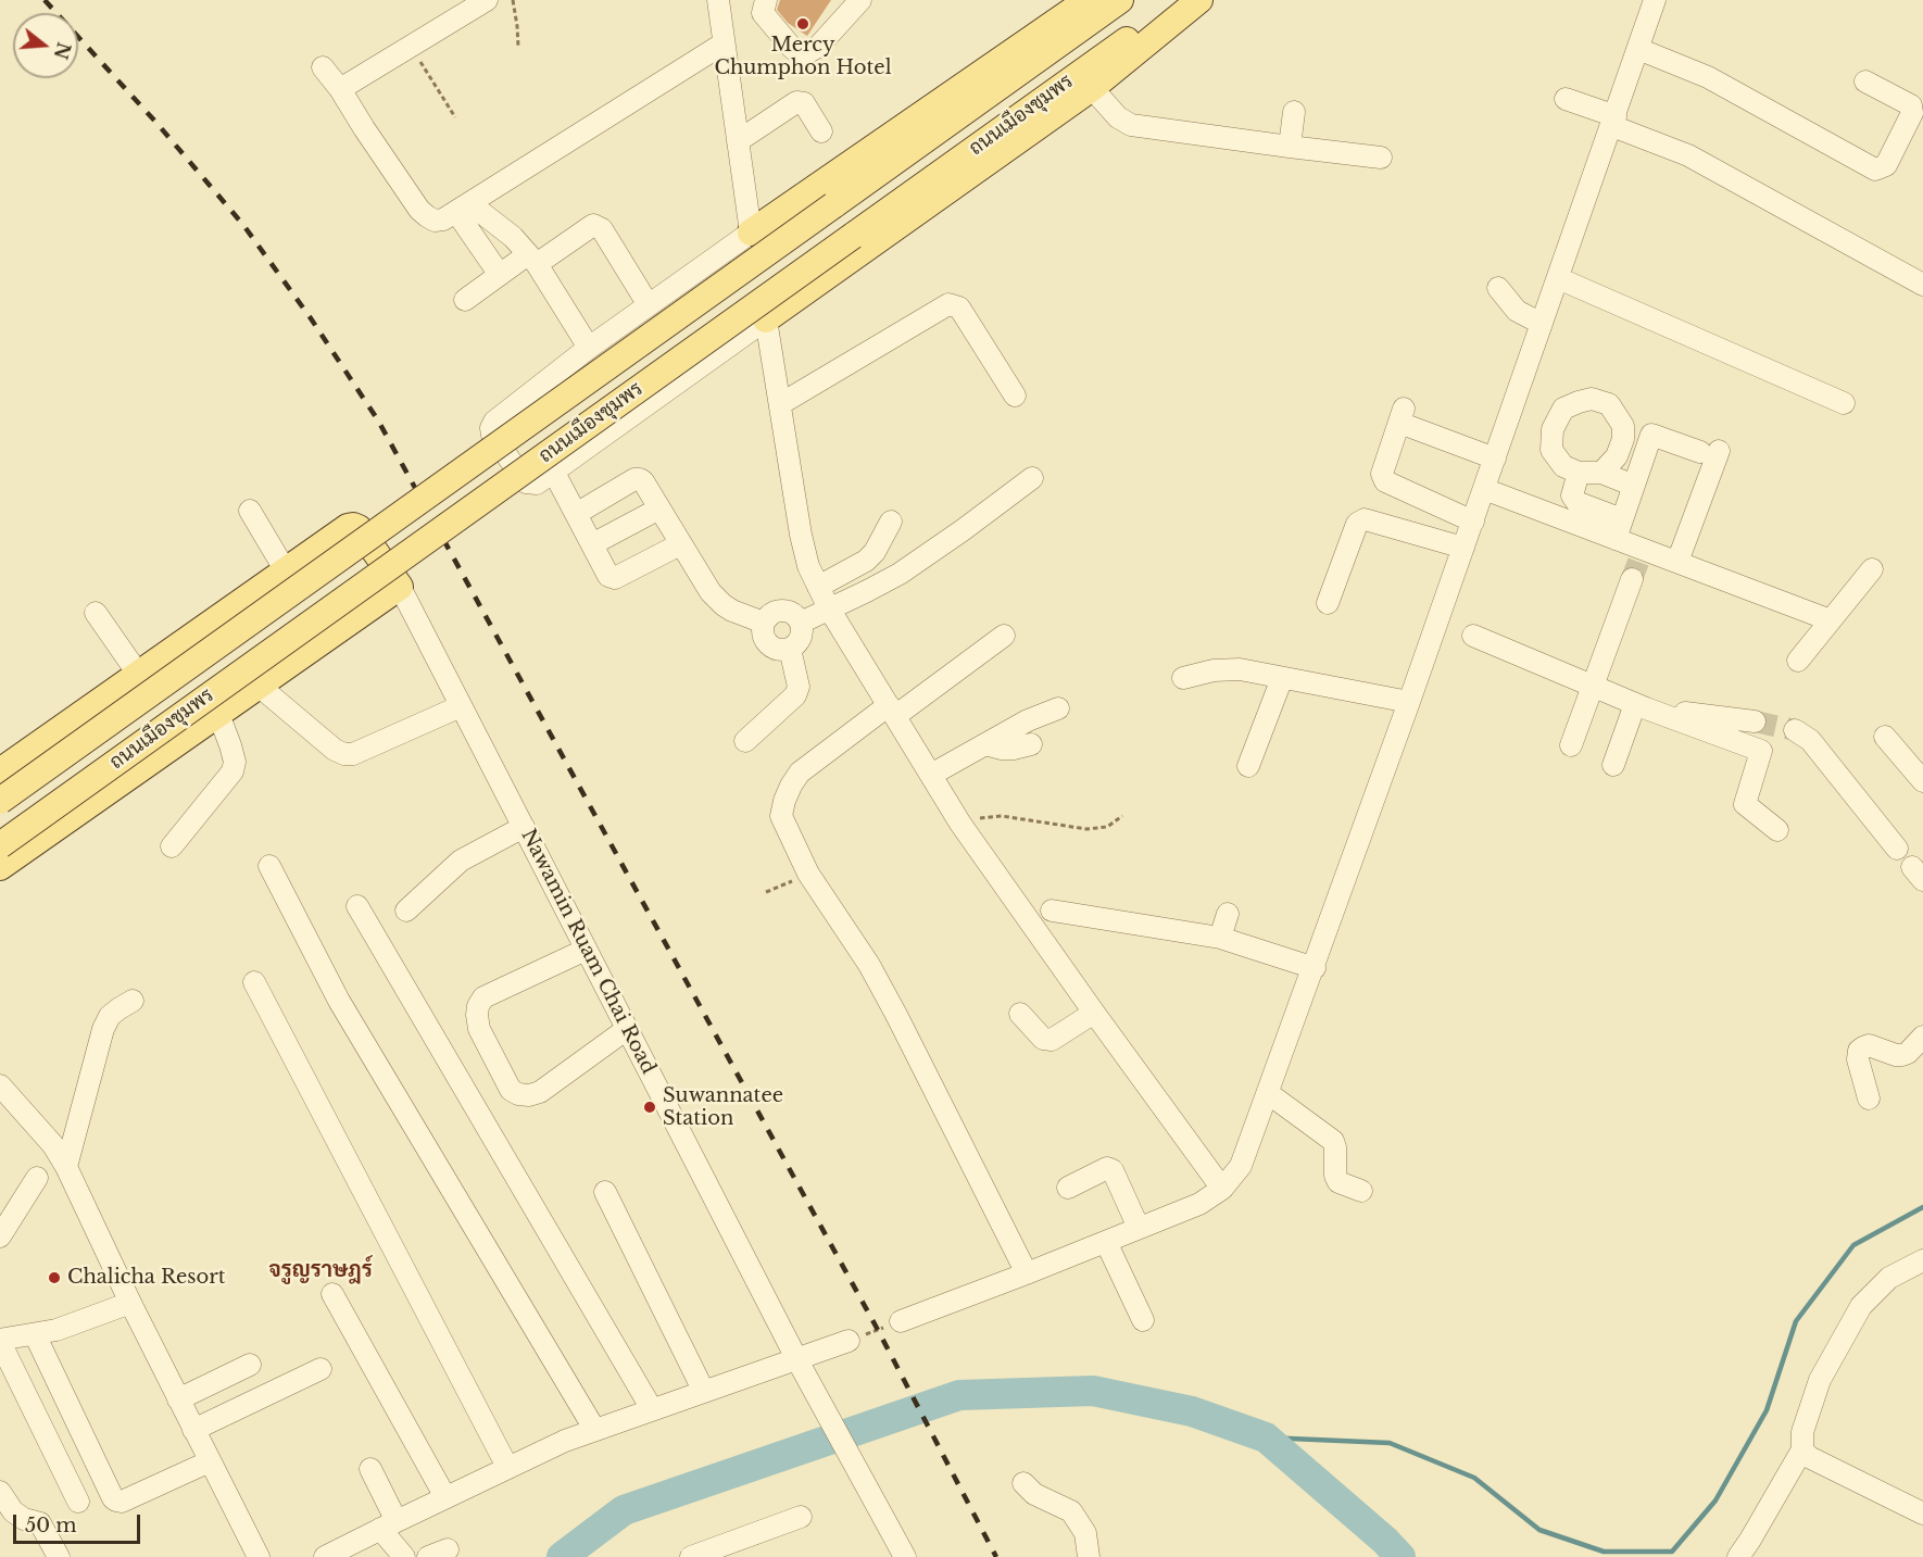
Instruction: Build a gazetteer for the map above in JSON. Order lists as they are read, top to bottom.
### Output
{
  "streets": {
    "main road": ["ถนนเมืองชุมพร"],
    "street": ["Nawamin Ruam Chai Road"]
  },
  "districts": ["จรูญราษฎร์"],
  "places": ["Mercy Chumphon Hotel", "Suwannatee Station", "Chalicha Resort"],
  "scale_bar": "50 m",
  "north": "right"
}
